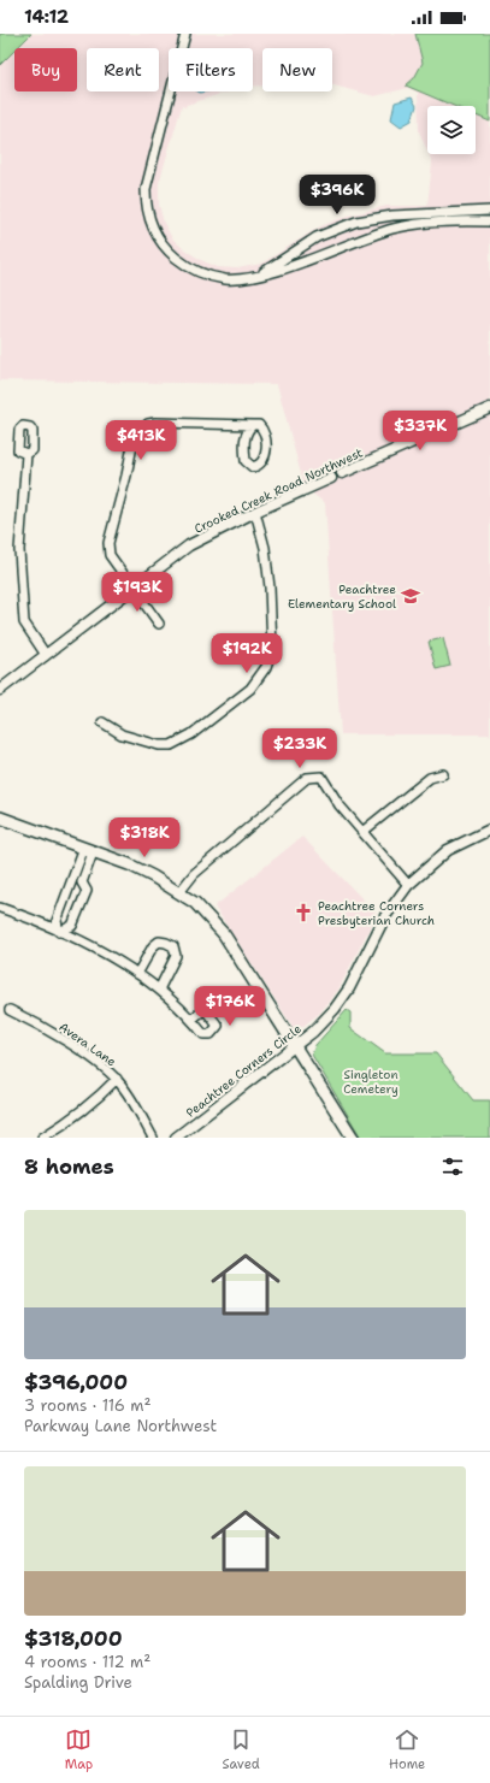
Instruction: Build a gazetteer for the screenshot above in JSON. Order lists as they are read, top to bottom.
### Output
{
  "streets": {
    "street": ["Crooked Creek Road Northwest", "Avera Lane", "Peachtree Corners Circle"]
  },
  "parks": ["Singleton Cemetery"],
  "places": {
    "school or university": ["Peachtree Elementary School"],
    "church": ["Peachtree Corners Presbyterian Church"]
  },
  "page": {
    "status": "14:12",
    "chip": [
      "Buy",
      "Rent",
      "Filters",
      "New"
    ],
    "price": [
      "$396K",
      "$337K",
      "$413K",
      "$193K",
      "$192K",
      "$233K",
      "$318K",
      "$176K"
    ],
    "heading": "8 homes",
    "list": [
      {
        "name": "$396,000",
        "note": "3 rooms · 116 m² · Parkway Lane Northwest"
      },
      {
        "name": "$318,000",
        "note": "4 rooms · 112 m² · Spalding Drive"
      }
    ],
    "tabs": ["Map", "Saved", "Home"]
  }
}
